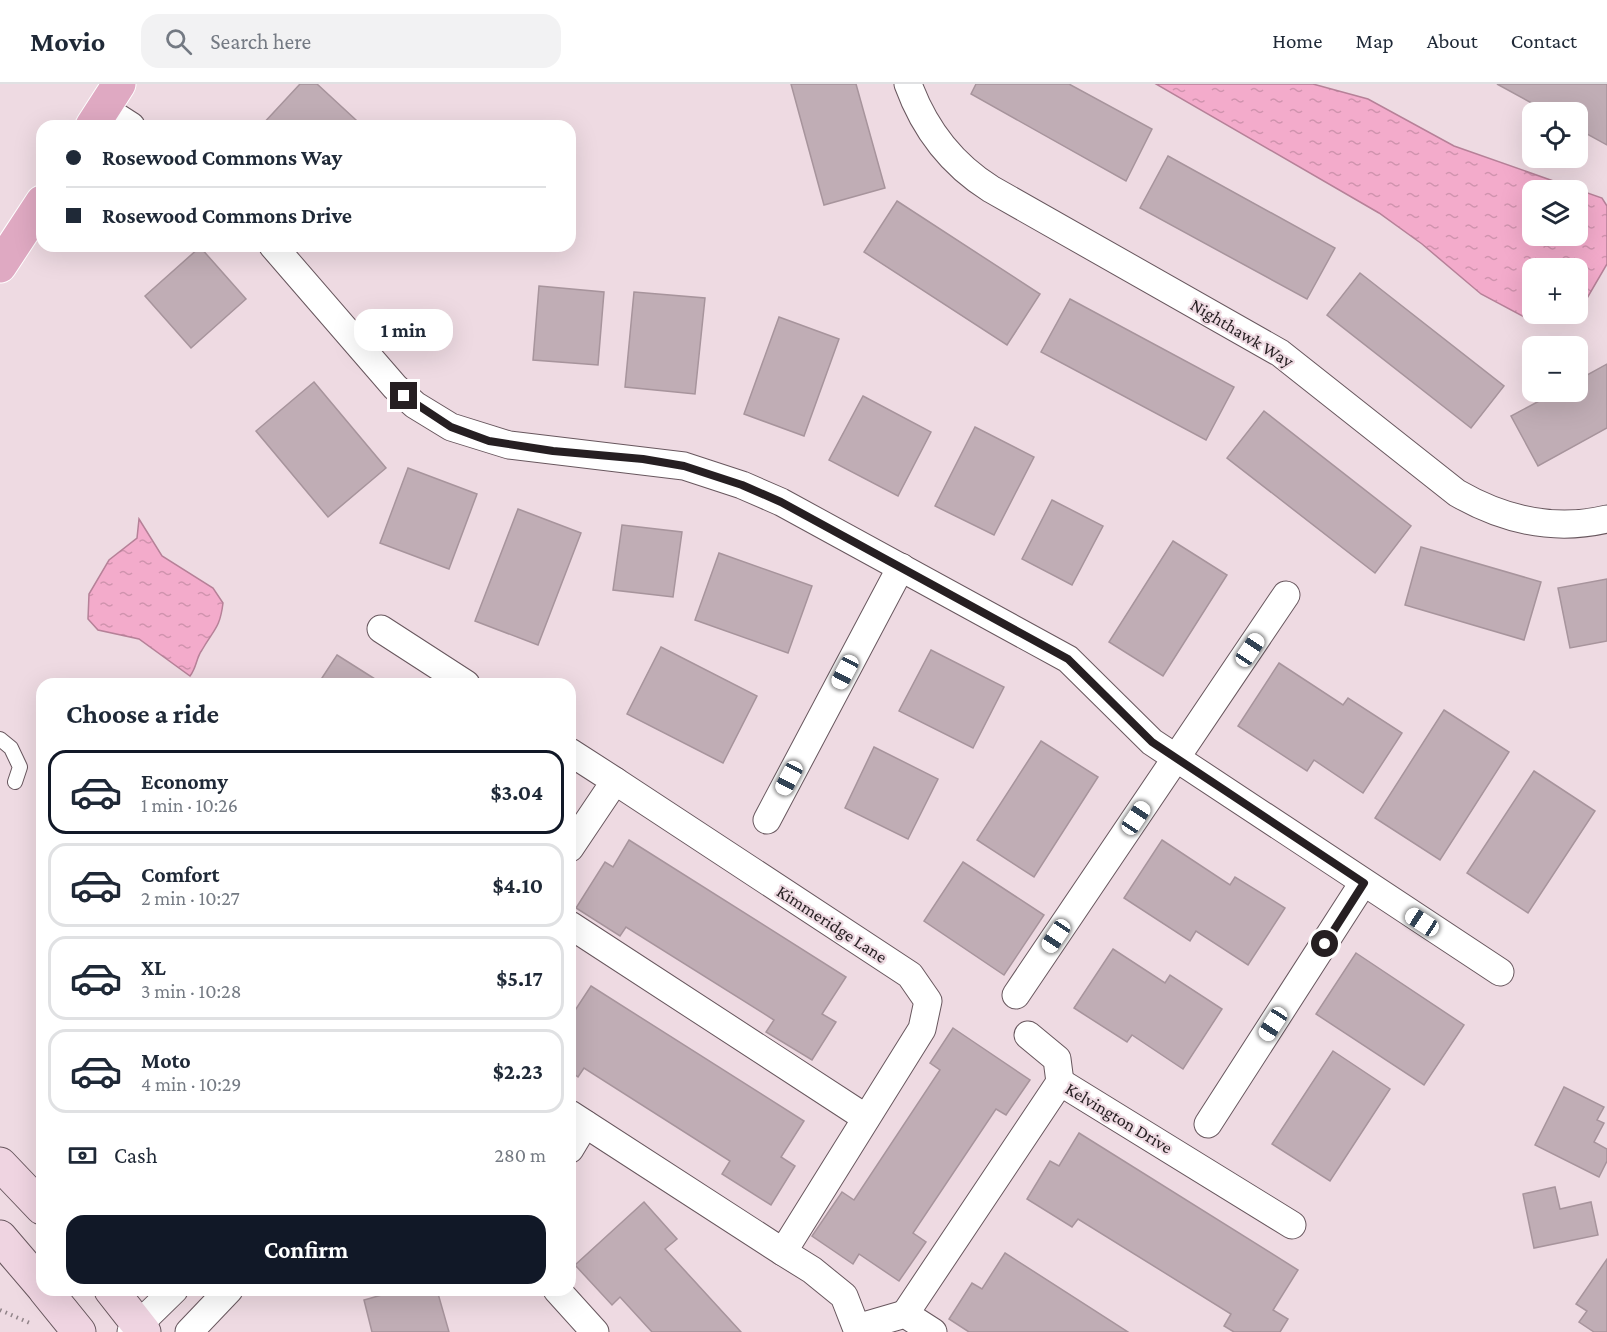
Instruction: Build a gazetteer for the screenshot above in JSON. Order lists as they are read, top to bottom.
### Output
{
  "streets": {
    "street": ["Nighthawk Way", "Kimmeridge Lane", "Kelvington Drive"]
  },
  "page": {
    "header": "Movio",
    "search": "Search here",
    "nav": [
      "Home",
      "Map",
      "About",
      "Contact"
    ],
    "map_buttons": ["+", "−"],
    "banner": ["Rosewood Commons Way", "Rosewood Commons Drive"],
    "bubble": "1 min",
    "heading": "Choose a ride",
    "list": [
      {
        "name": "Economy",
        "note": "1 min · 10:26",
        "value": "$3.04"
      },
      {
        "name": "Comfort",
        "note": "2 min · 10:27",
        "value": "$4.10"
      },
      {
        "name": "XL",
        "note": "3 min · 10:28",
        "value": "$5.17"
      },
      {
        "name": "Moto",
        "note": "4 min · 10:29",
        "value": "$2.23"
      }
    ],
    "pay": ["Cash", "280 m"],
    "buttons": "Confirm"
  }
}
